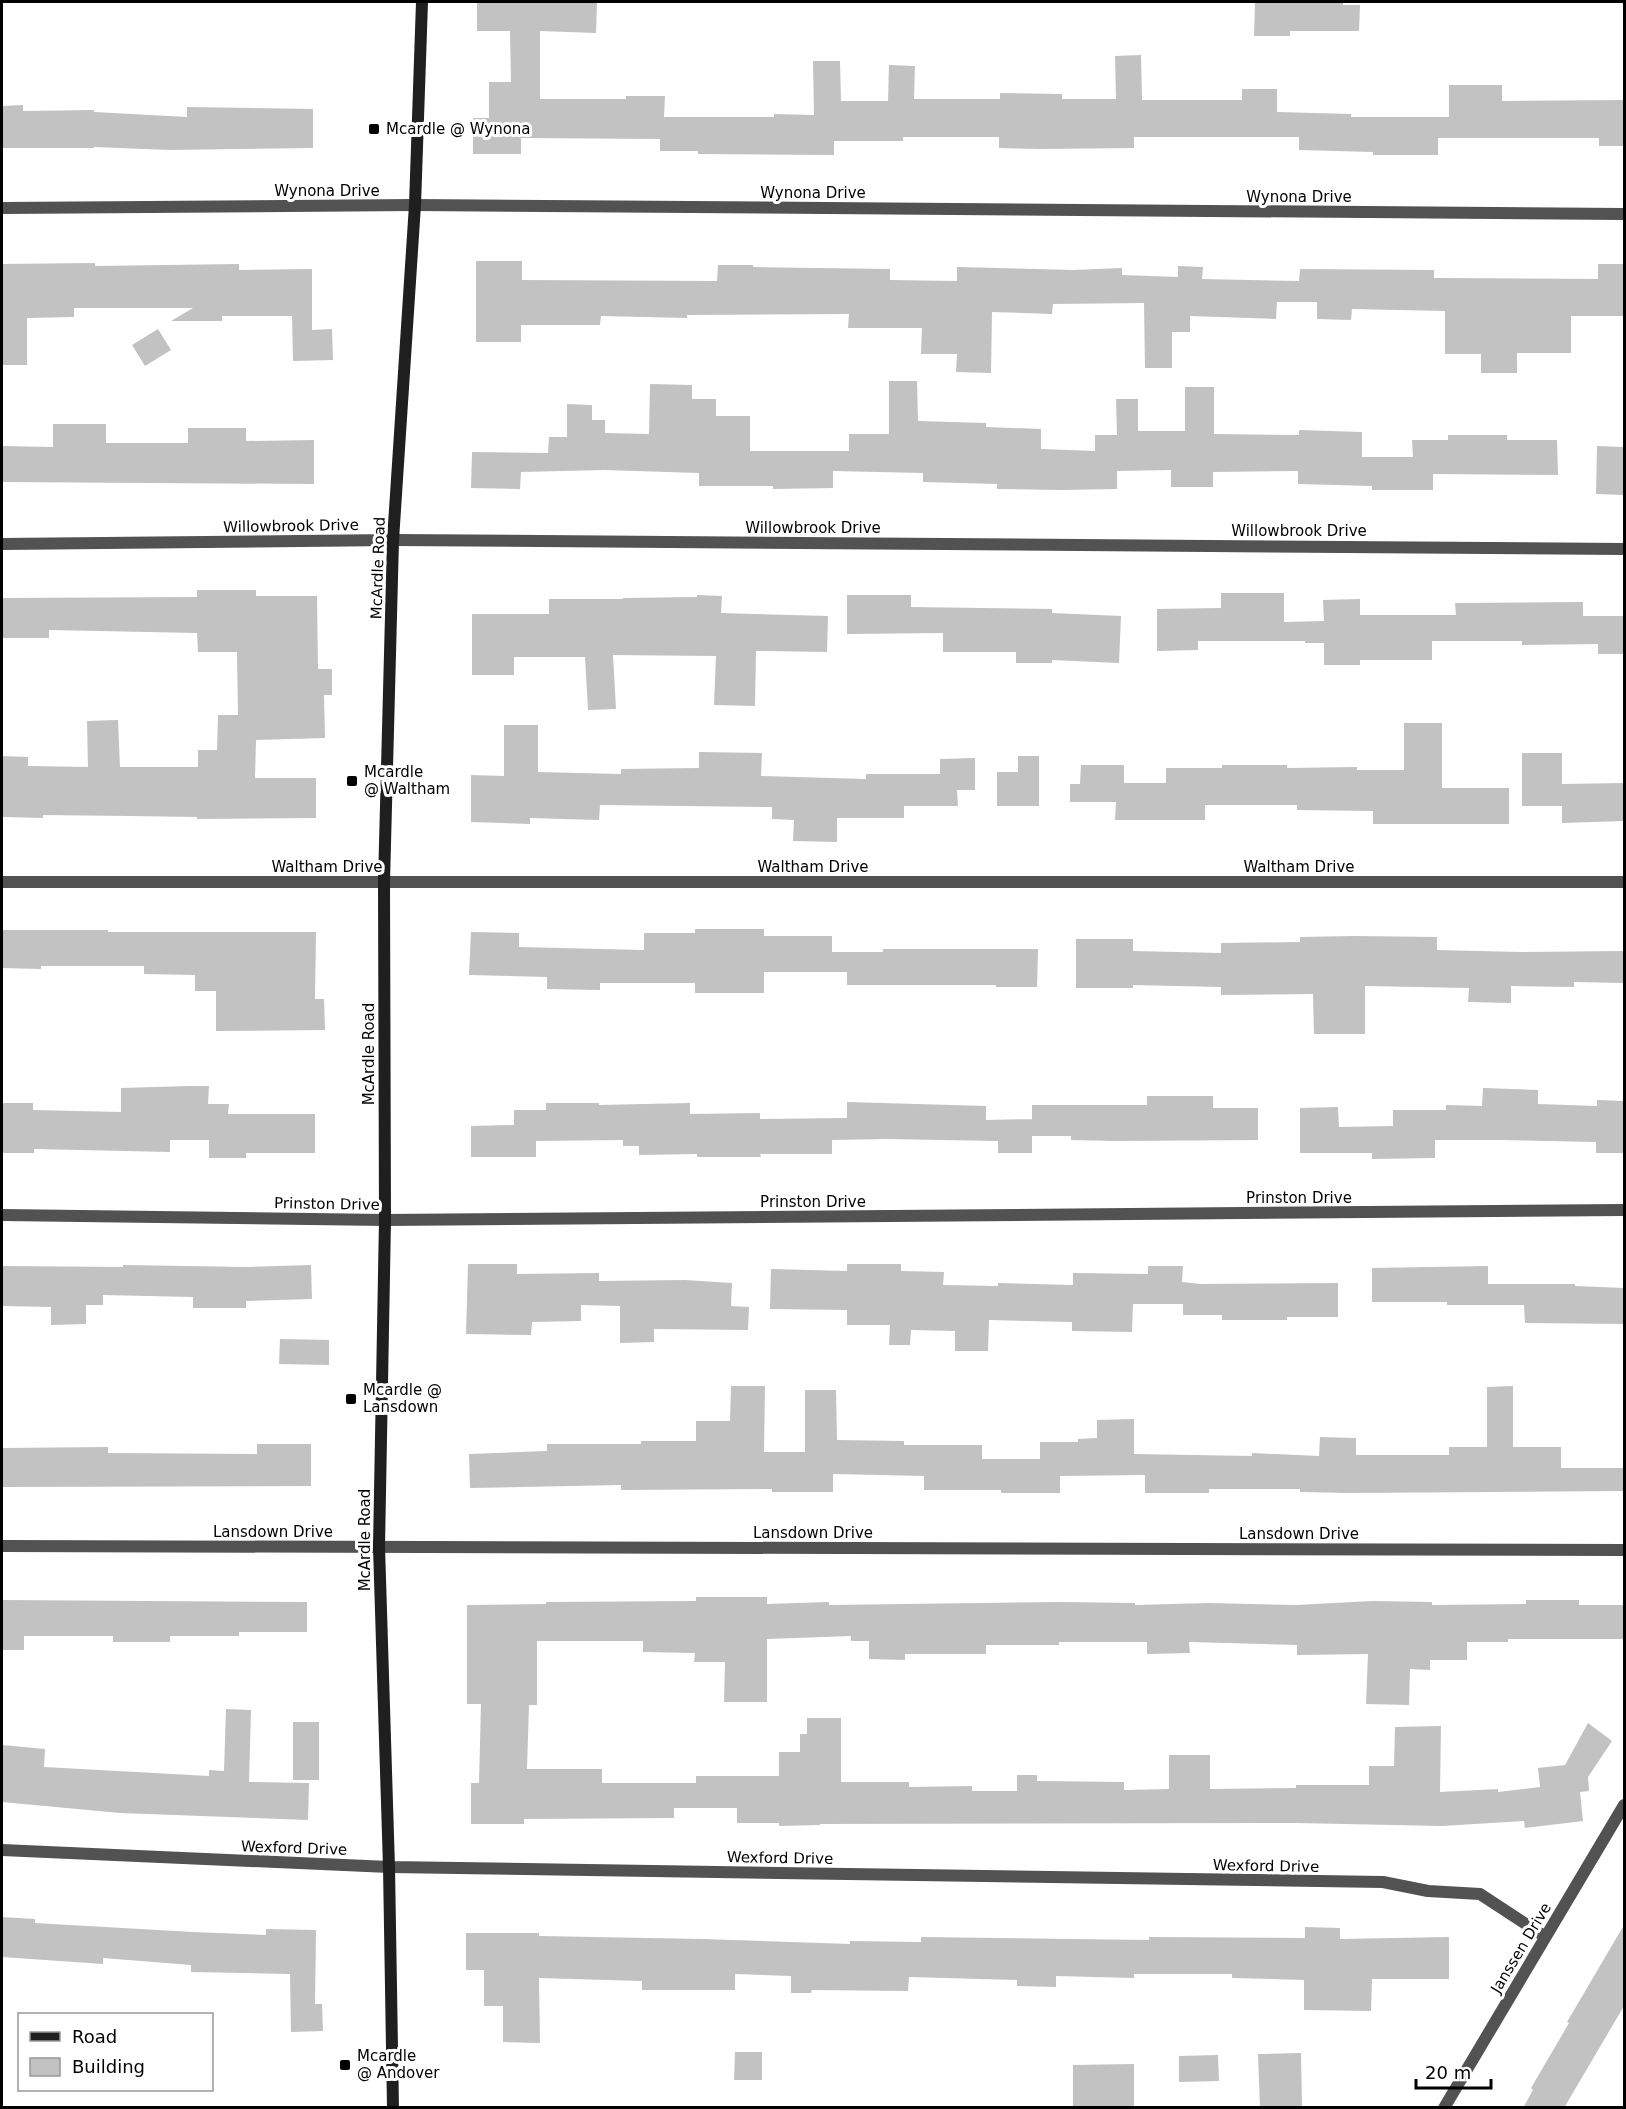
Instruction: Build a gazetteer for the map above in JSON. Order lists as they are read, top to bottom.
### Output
{
  "streets": {
    "main road": ["McArdle Road"],
    "street": [
      "Wynona Drive",
      "Willowbrook Drive",
      "Waltham Drive",
      "Prinston Drive",
      "Lansdown Drive",
      "Wexford Drive",
      "Janssen Drive"
    ]
  },
  "crossings": [
    ["Wynona Drive", "McArdle Road"],
    ["Willowbrook Drive", "McArdle Road"],
    ["McArdle Road", "Waltham Drive"],
    ["McArdle Road", "Prinston Drive"],
    ["McArdle Road", "Lansdown Drive"],
    ["McArdle Road", "Wexford Drive"],
    ["Wexford Drive", "Janssen Drive"]
  ],
  "places": {
    "transit": [
      "Mcardle @ Wynona",
      "Mcardle @ Waltham",
      "Mcardle @ Lansdown",
      "Mcardle @ Andover"
    ]
  },
  "legend": ["Road", "Building"],
  "scale_bar": "20 m"
}
